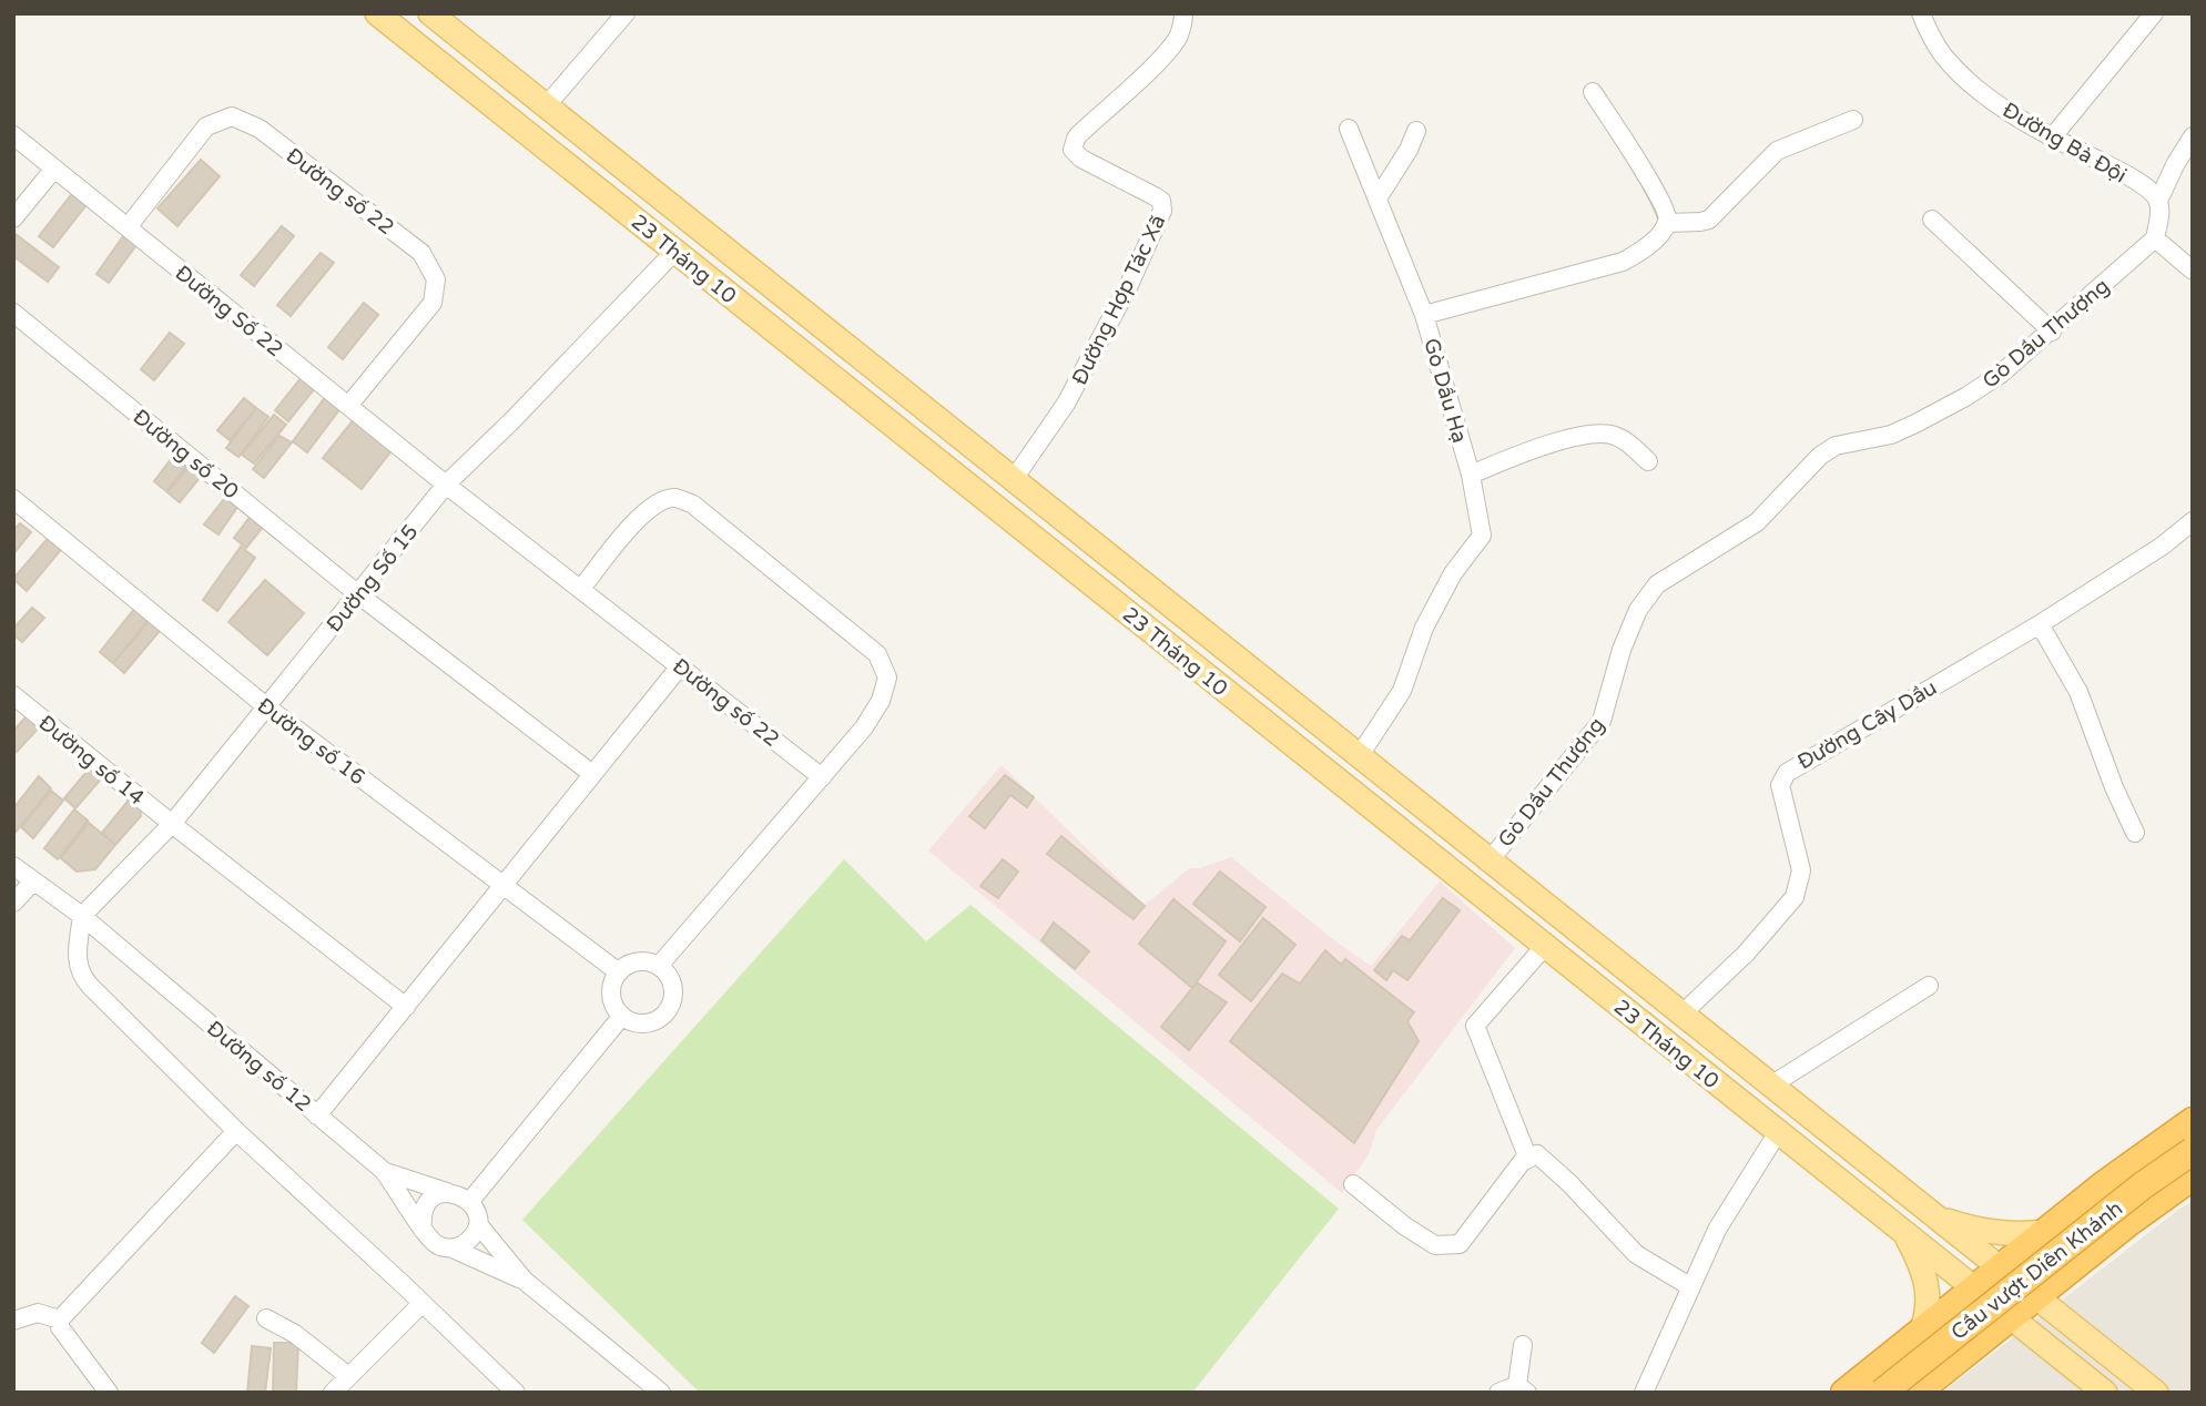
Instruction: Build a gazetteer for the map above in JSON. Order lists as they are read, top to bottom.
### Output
{
  "streets": {
    "highway": ["Cầu vượt Diên Khánh"],
    "main road": ["23 Tháng 10"],
    "street": [
      "Đường Bà Đội",
      "Đường số 22",
      "Đường Hợp Tác Xã",
      "Đường Số 22",
      "Gò Dầu Thượng",
      "Gò Dầu Hạ",
      "Đường số 20",
      "Đường Số 15",
      "Đường Cây Dầu",
      "Đường số 16",
      "Đường số 14",
      "Đường số 12"
    ]
  },
  "crossings": [
    ["Đường số 22", "Đường Số 22"],
    ["Đường số 22", "Đường Số 15"],
    ["23 Tháng 10", "Đường Hợp Tác Xã"],
    ["23 Tháng 10", "Gò Dầu Thượng"],
    ["23 Tháng 10", "Gò Dầu Hạ"],
    ["23 Tháng 10", "Đường Số 15"],
    ["23 Tháng 10", "Đường Cây Dầu"],
    ["Đường Số 22", "Đường Số 15"],
    ["Đường số 20", "Đường Số 15"],
    ["Đường Số 15", "Đường số 16"],
    ["Đường Số 15", "Đường số 14"],
    ["Đường Số 15", "Đường số 12"]
  ]
}
